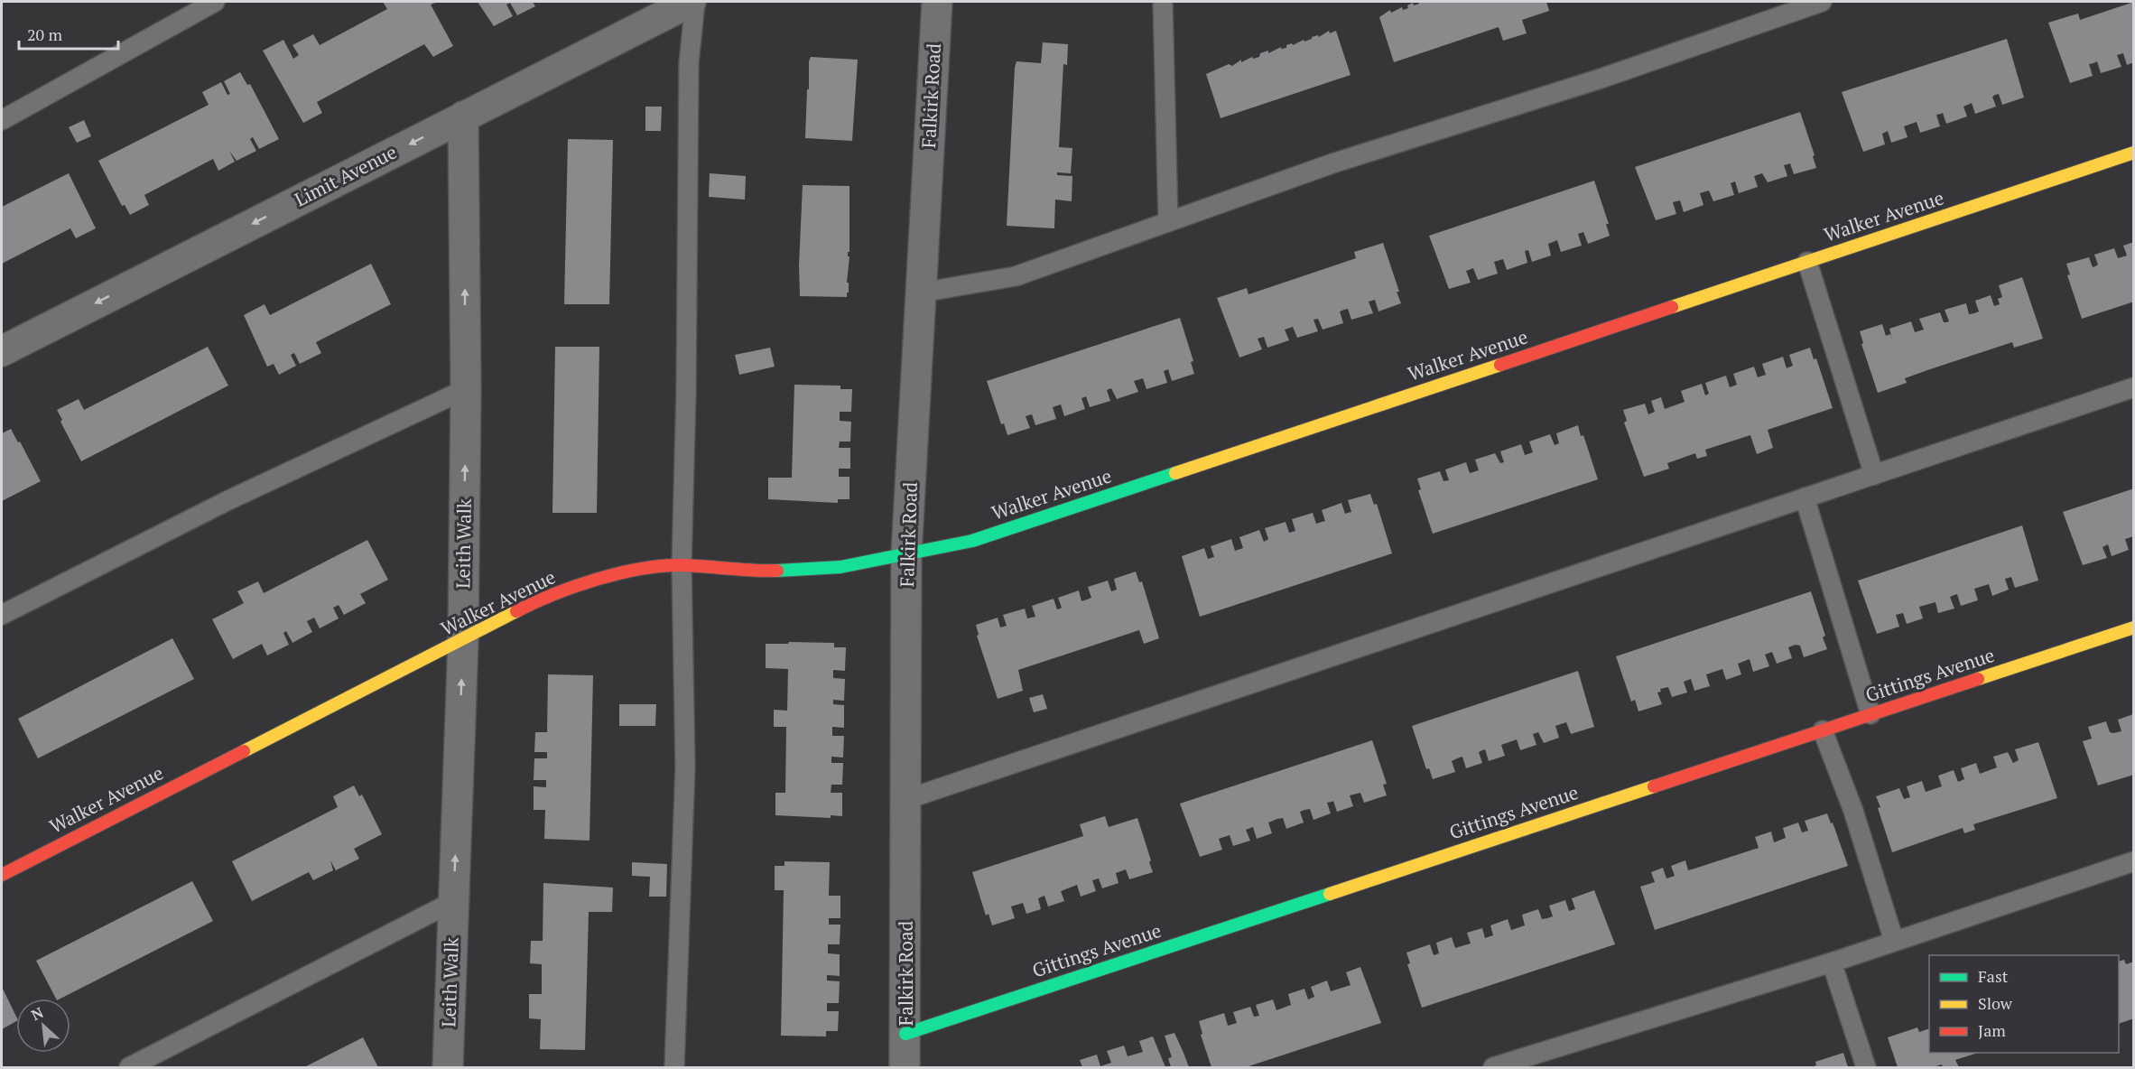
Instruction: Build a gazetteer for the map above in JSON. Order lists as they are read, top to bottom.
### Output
{
  "streets": {
    "street": [
      "Falkirk Road",
      "Limit Avenue",
      "Walker Avenue",
      "Leith Walk",
      "Gittings Avenue"
    ]
  },
  "crossings": [
    ["Falkirk Road", "Walker Avenue"],
    ["Falkirk Road", "Gittings Avenue"],
    ["Limit Avenue", "Leith Walk"],
    ["Walker Avenue", "Leith Walk"]
  ],
  "one_way": ["Limit Avenue", "Leith Walk"],
  "legend": ["Fast", "Slow", "Jam"],
  "scale_bar": "20 m",
  "north": "top left"
}
